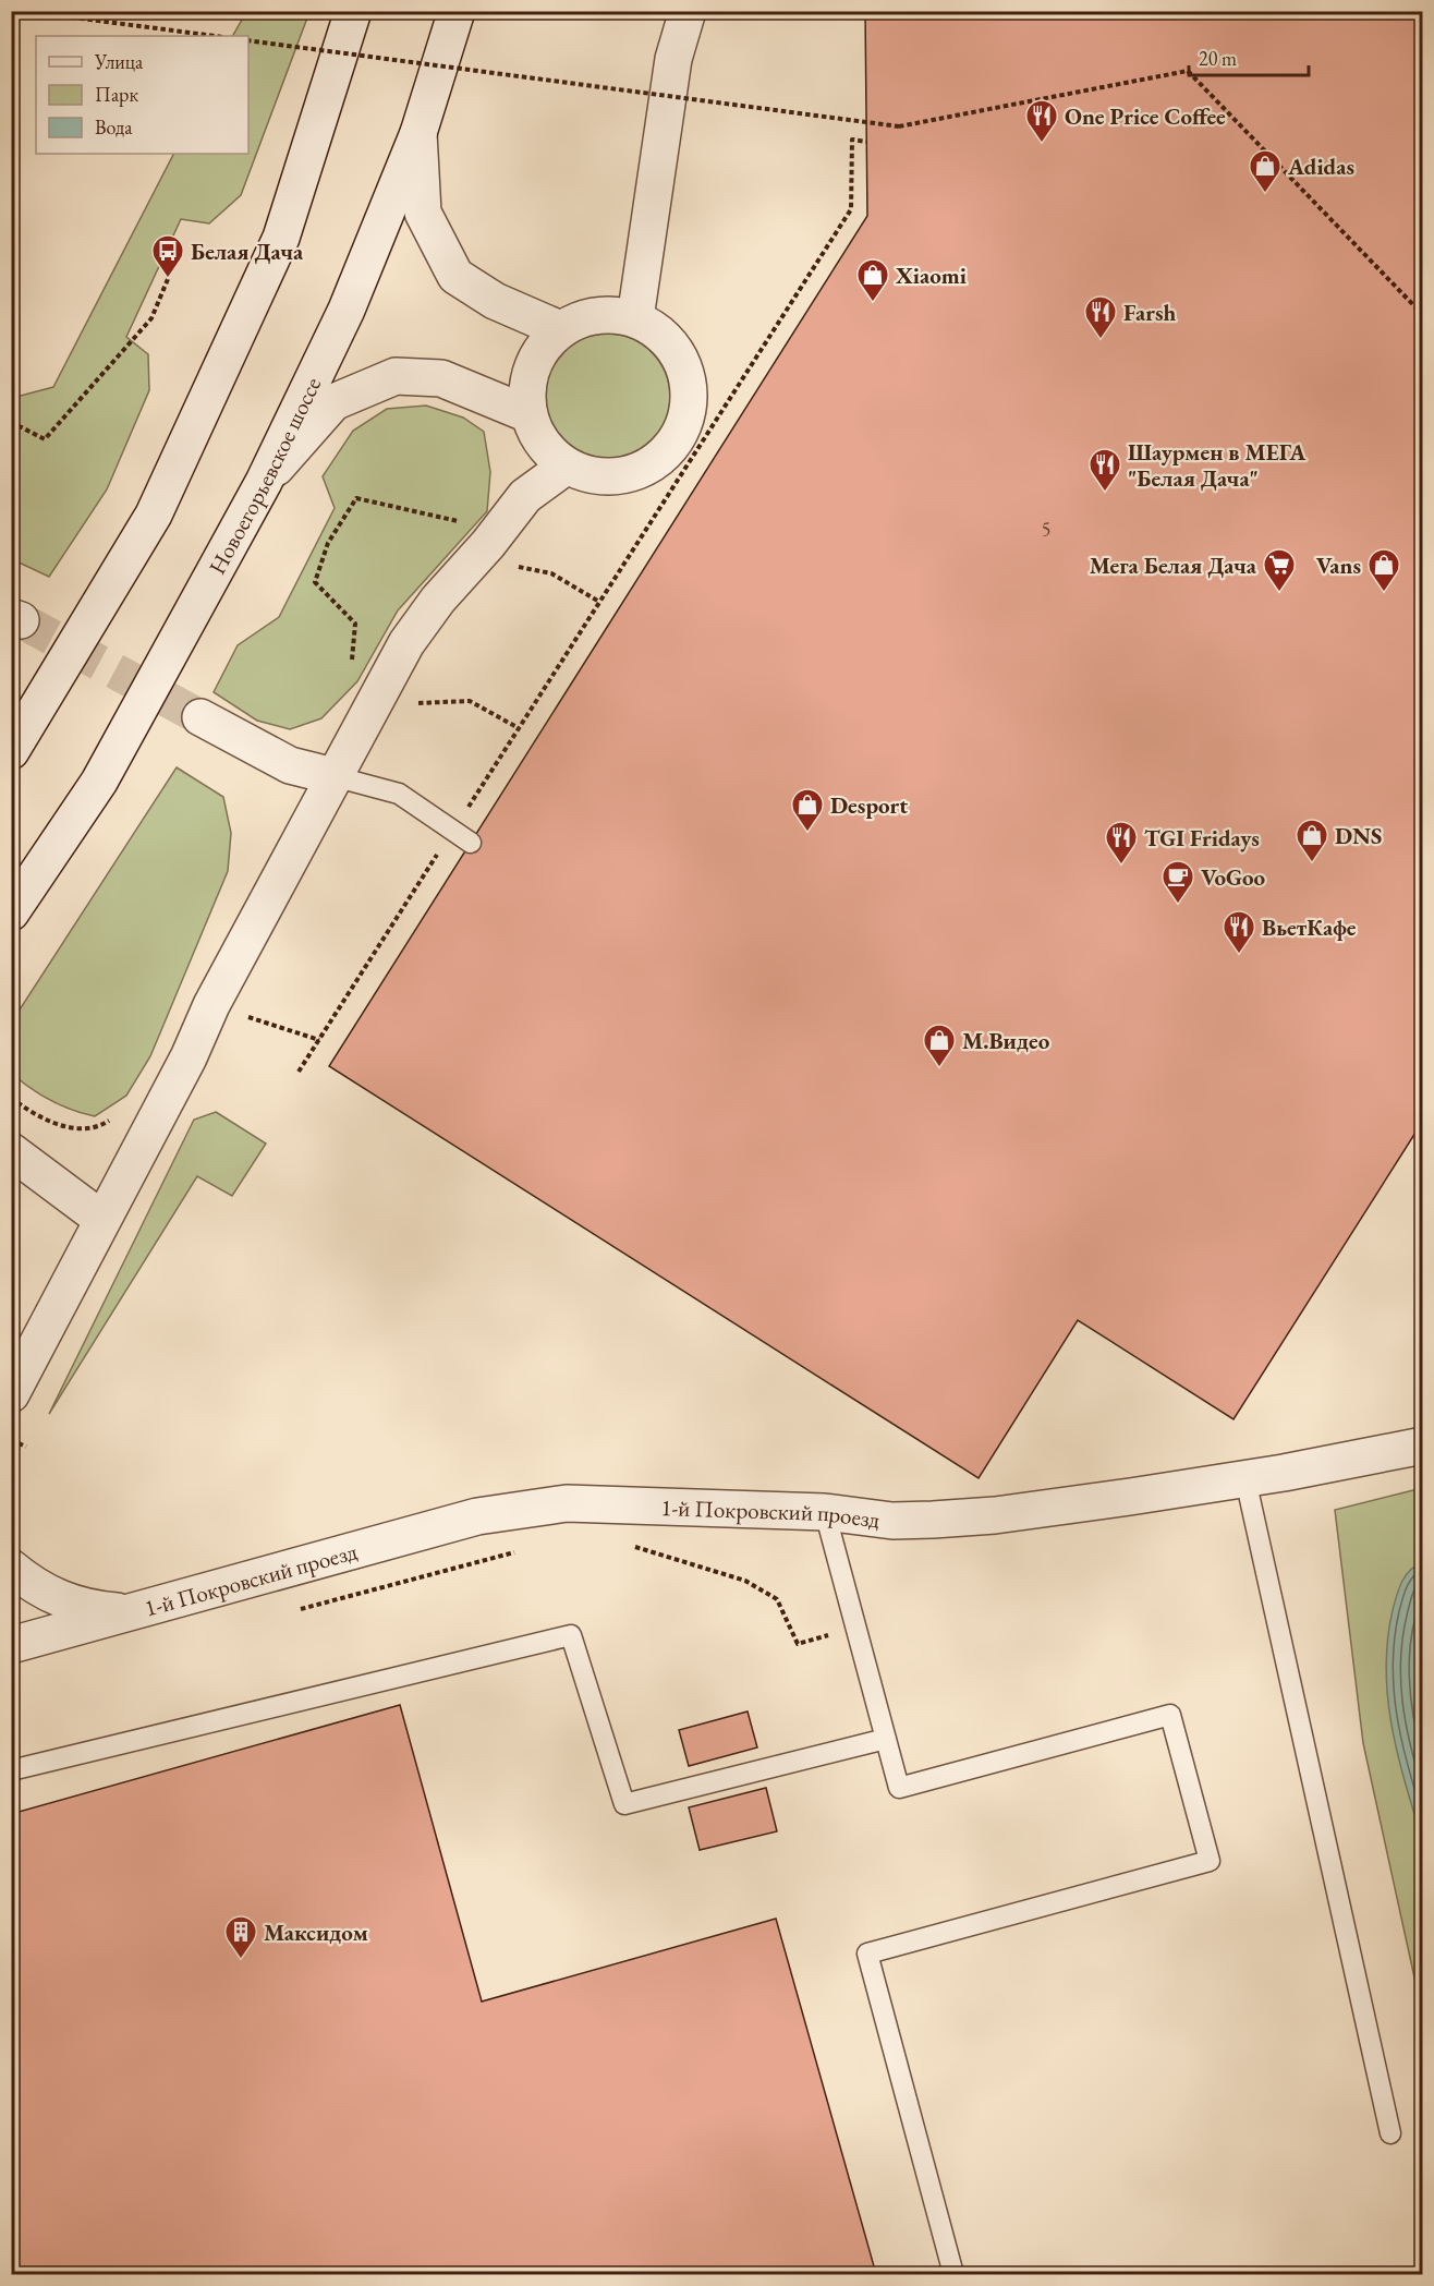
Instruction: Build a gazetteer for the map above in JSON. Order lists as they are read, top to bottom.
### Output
{
  "streets": {
    "street": ["Новоегорьевское шоссе", "1-й Покровский проезд"]
  },
  "places": {
    "restaurant": [
      "One Price Coffee",
      "Farsh",
      "Шаурмен в МЕГА \"Белая Дача\"",
      "TGI Fridays",
      "ВьетКафе"
    ],
    "shop": [
      "Adidas",
      "Xiaomi",
      "Vans",
      "Desport",
      "DNS",
      "М.Видео"
    ],
    "bus stop": ["Белая Дача"],
    "supermarket": ["Мега Белая Дача"],
    "cafe": ["VoGoo"],
    "building": ["Максидом"]
  },
  "house_numbers": ["5"],
  "legend": ["Улица", "Парк", "Вода"],
  "scale_bar": "20 m"
}
